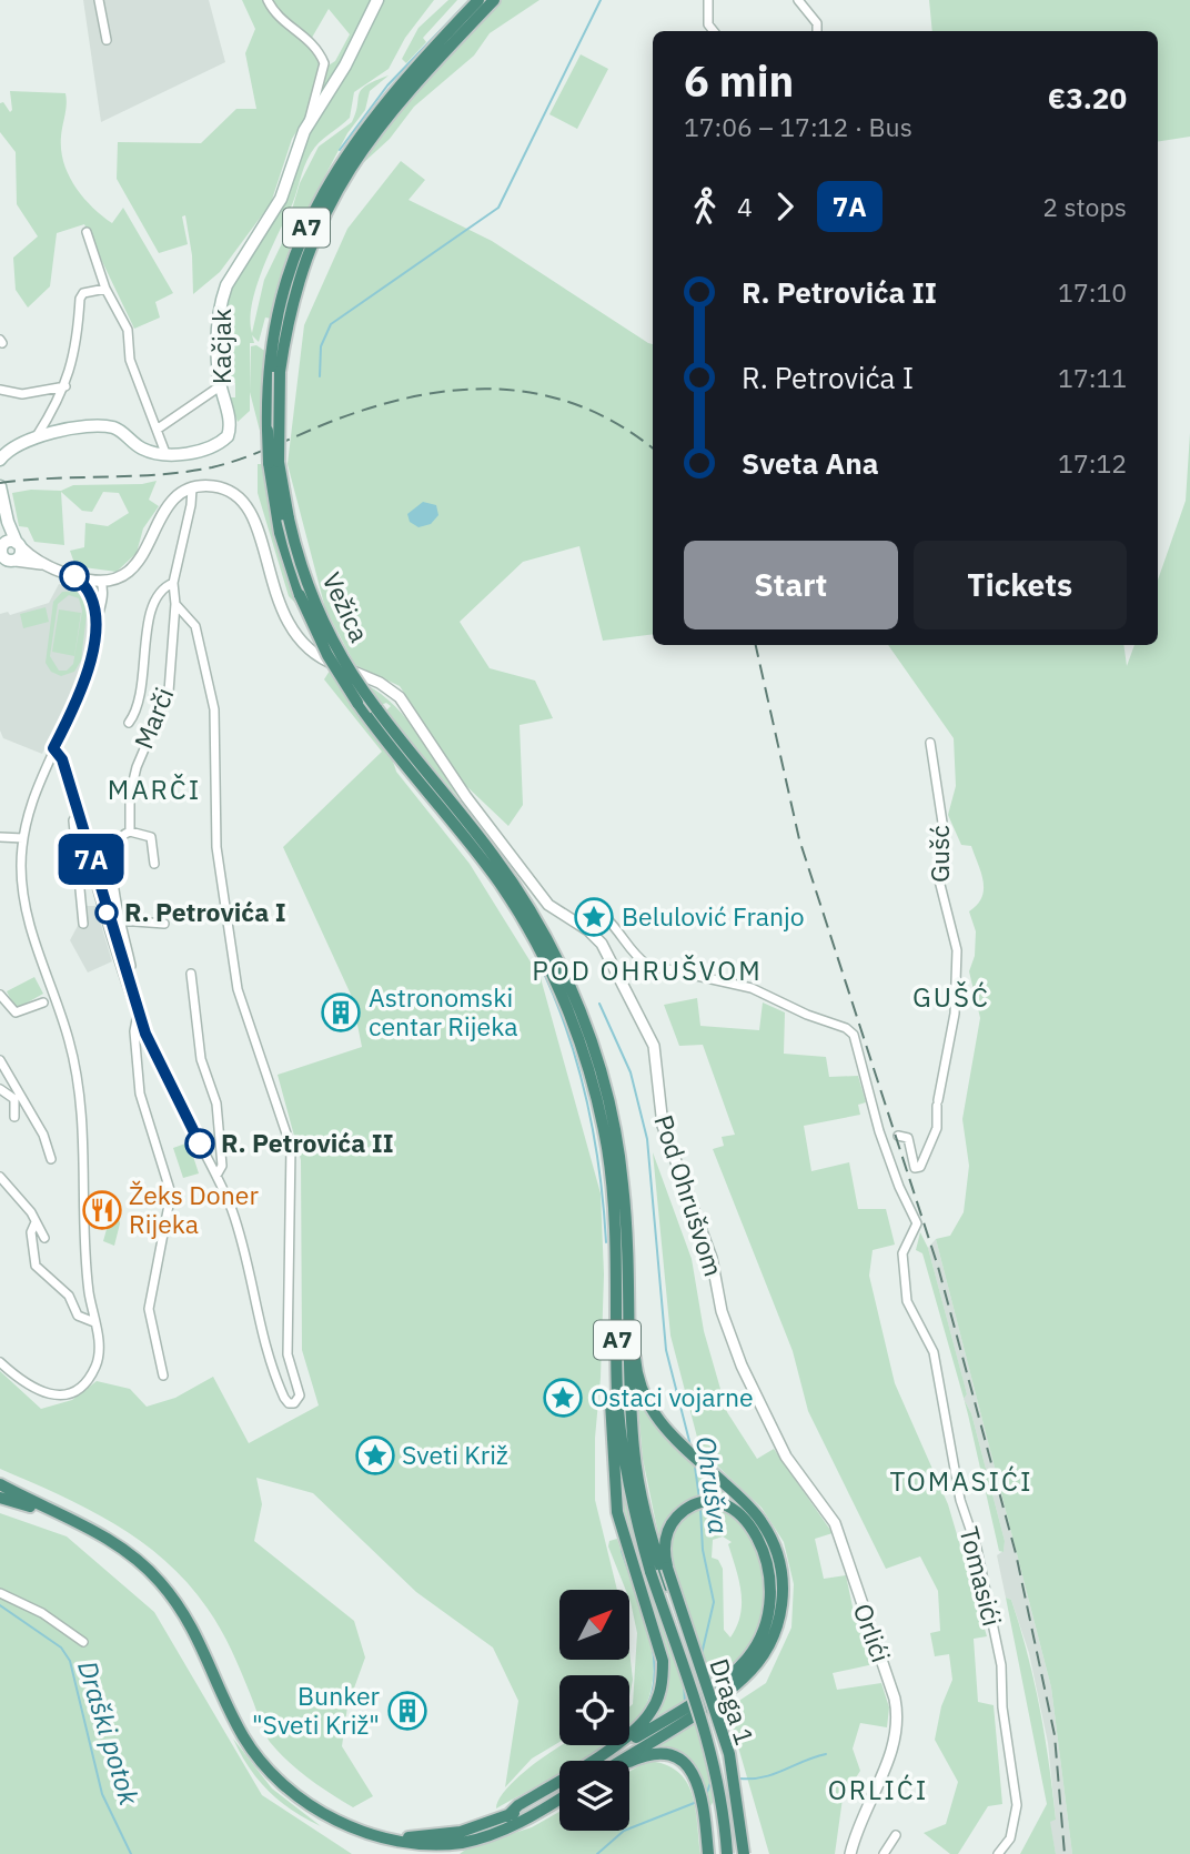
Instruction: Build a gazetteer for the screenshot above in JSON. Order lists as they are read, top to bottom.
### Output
{
  "streets": {
    "highway": ["A7", "Vežica", "Draga 1"],
    "main road": ["Kačjak"],
    "street": [
      "Marči",
      "Gušć",
      "Pod Ohrušvom",
      "Tomasići",
      "Orlići"
    ]
  },
  "crossings": [
    ["A7", "Vežica"],
    ["A7", "Draga 1"],
    ["Gušć", "Tomasići"],
    ["Pod Ohrušvom", "Orlići"]
  ],
  "districts": [
    "MARČI",
    "POD OHRUŠVOM",
    "GUŠĆ",
    "TOMASIĆI",
    "ORLIĆI"
  ],
  "water": ["Ohrušva", "Draški potok"],
  "places": {
    "other": ["R. Petrovića I", "R. Petrovića II"],
    "place": ["Belulović Franjo", "Ostaci vojarne", "Sveti Križ"],
    "building": ["Astronomski centar Rijeka", "Bunker \"Sveti Križ\""],
    "restaurant": ["Žeks Doner Rijeka"]
  },
  "lines": ["bus line 7A"],
  "north": "top right",
  "page": {
    "on_map": "7A",
    "heading": ["6 min", "17:06 – 17:12 · Bus", "€3.20"],
    "legs": ["4", "7A", "2 stops"],
    "list": [
      {
        "name": "R. Petrovića II",
        "value": "17:10"
      },
      {
        "name": "R. Petrovića I",
        "value": "17:11"
      },
      {
        "name": "Sveta Ana",
        "value": "17:12"
      }
    ],
    "buttons": ["Start", "Tickets"]
  }
}
